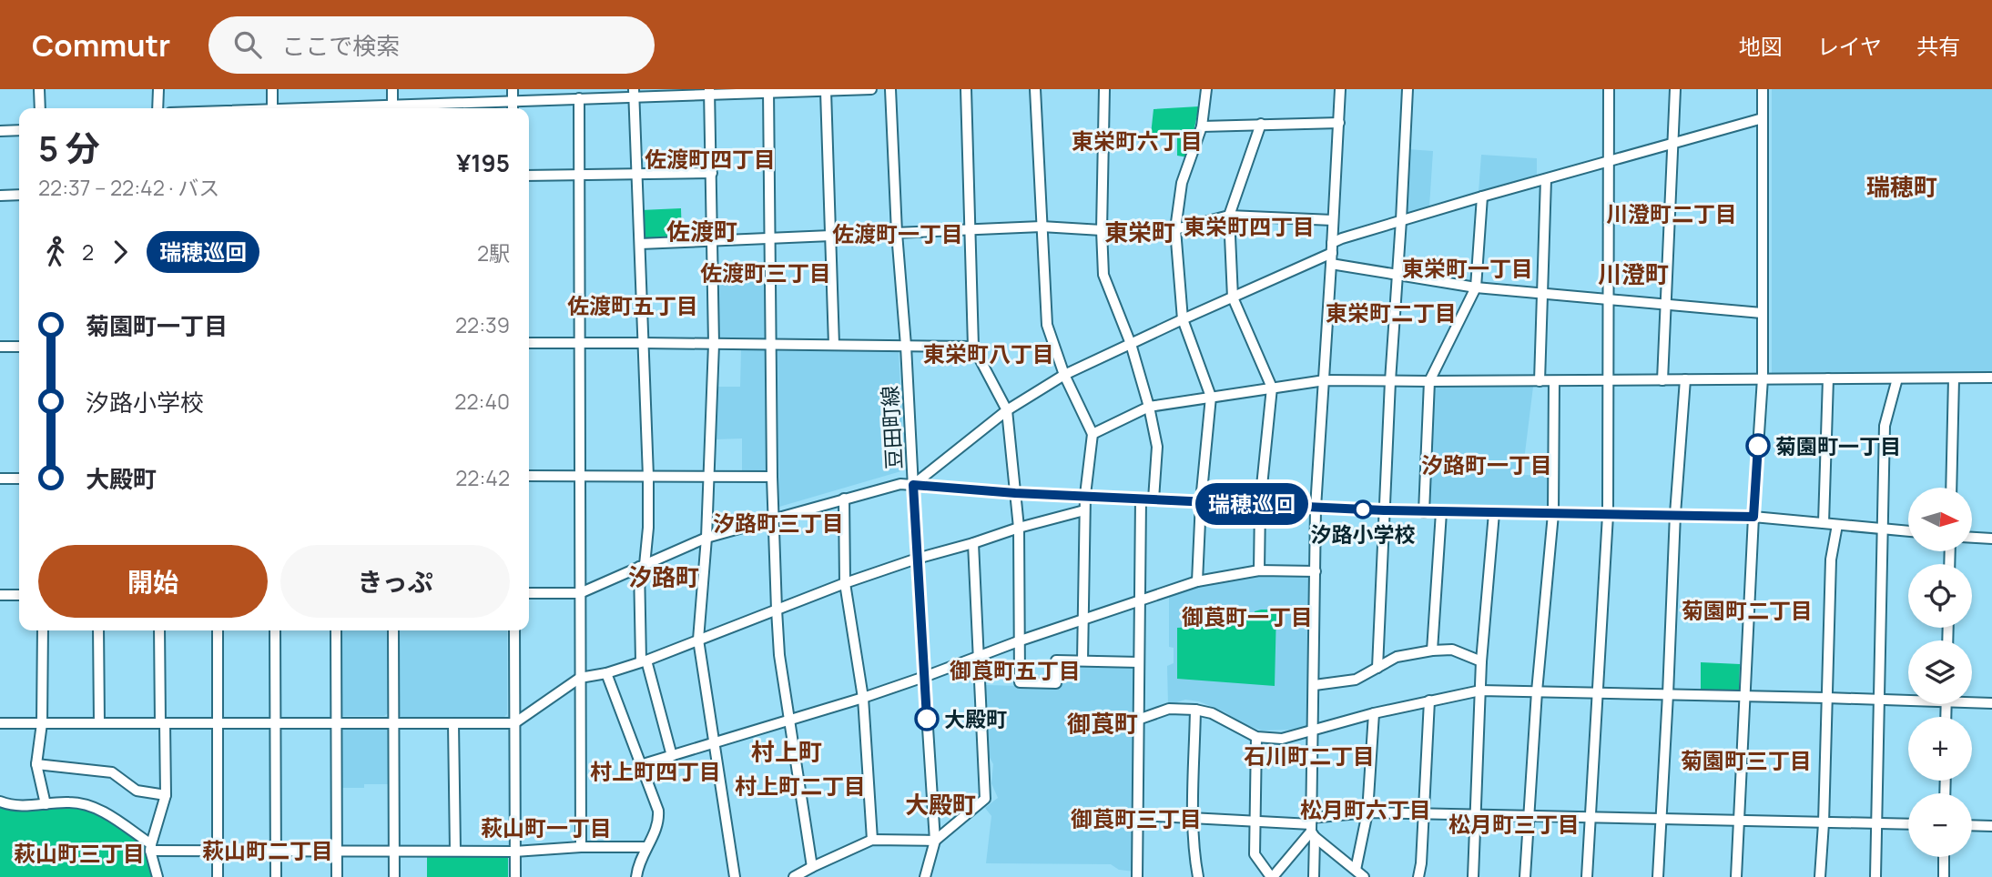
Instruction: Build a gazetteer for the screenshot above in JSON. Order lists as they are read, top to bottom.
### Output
{
  "streets": {
    "street": ["豆田町線"]
  },
  "districts": [
    "東栄町六丁目",
    "佐渡町四丁目",
    "瑞穂町",
    "川澄町二丁目",
    "東栄町四丁目",
    "佐渡町",
    "東栄町",
    "佐渡町一丁目",
    "東栄町一丁目",
    "佐渡町三丁目",
    "川澄町",
    "佐渡町五丁目",
    "東栄町二丁目",
    "東栄町八丁目",
    "汐路町一丁目",
    "汐路町三丁目",
    "汐路町",
    "菊園町二丁目",
    "御莨町一丁目",
    "御莨町五丁目",
    "御莨町",
    "村上町",
    "石川町二丁目",
    "菊園町三丁目",
    "村上町四丁目",
    "村上町二丁目",
    "大殿町",
    "松月町六丁目",
    "御莨町三丁目",
    "松月町三丁目",
    "萩山町一丁目",
    "萩山町二丁目",
    "萩山町三丁目"
  ],
  "places": ["菊園町一丁目", "汐路小学校", "大殿町"],
  "lines": ["bus line 瑞穂巡回"],
  "north": "right",
  "page": {
    "header": "Commutr",
    "search": "ここで検索",
    "nav": ["地図", "レイヤ", "共有"],
    "on_map": "瑞穂巡回",
    "heading": ["5 分", "22:37 – 22:42 · バス", "¥195"],
    "legs": ["2", "瑞穂巡回", "2駅"],
    "list": [
      {
        "name": "菊園町一丁目",
        "value": "22:39"
      },
      {
        "name": "汐路小学校",
        "value": "22:40"
      },
      {
        "name": "大殿町",
        "value": "22:42"
      }
    ],
    "map_buttons": ["+", "−"],
    "buttons": ["開始", "きっぷ"]
  }
}
